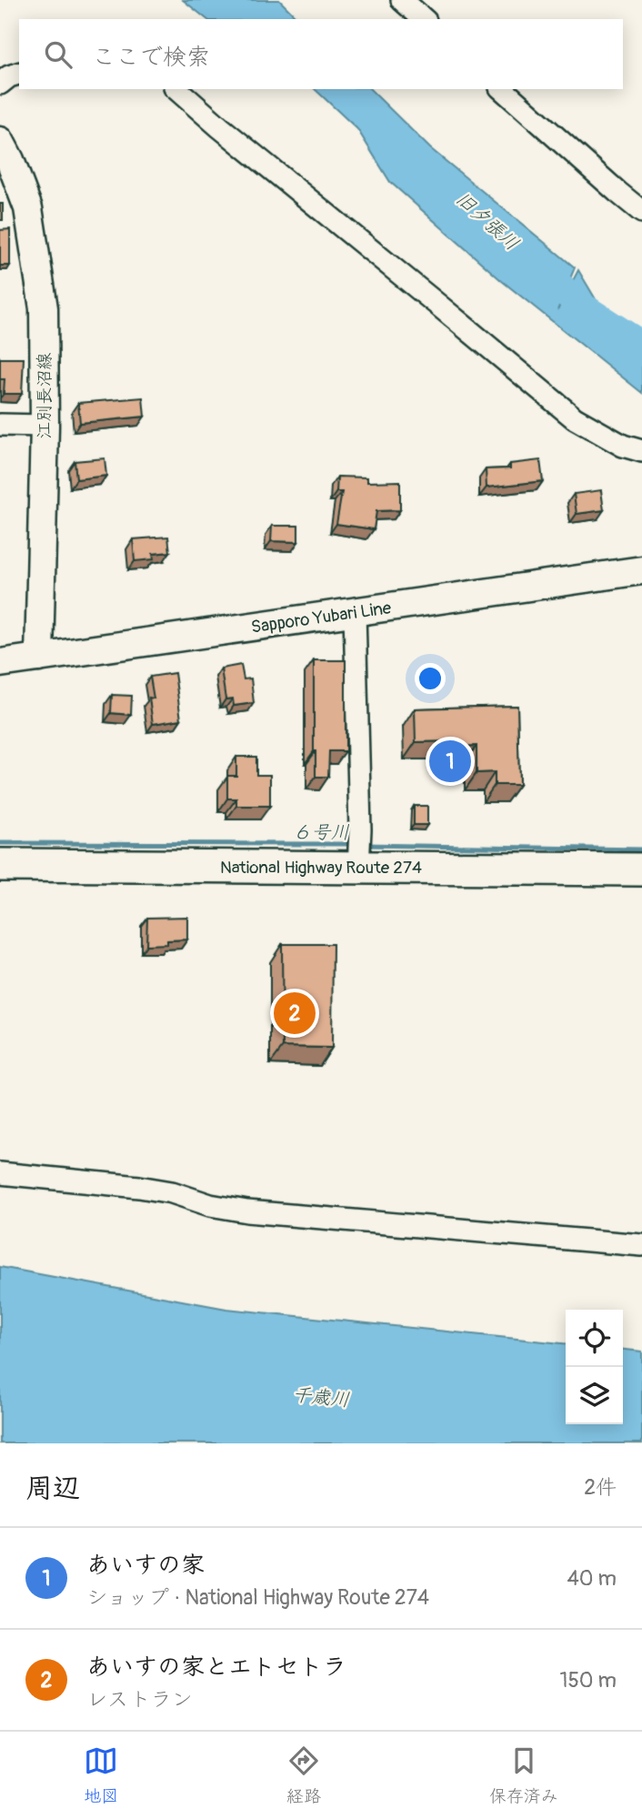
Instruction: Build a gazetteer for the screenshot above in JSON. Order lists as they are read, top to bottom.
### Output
{
  "streets": {
    "highway": ["National Highway Route 274"],
    "main road": ["江別長沼線", "Sapporo Yubari Line"]
  },
  "crossings": [
    ["江別長沼線", "Sapporo Yubari Line"]
  ],
  "water": ["旧夕張川", "６号川", "千歳川"],
  "page": {
    "search": "ここで検索",
    "pins": ["1", "2"],
    "heading": ["周辺", "2件"],
    "list": [
      {
        "mark": "1",
        "name": "あいすの家",
        "note": "ショップ · National Highway Route 274",
        "value": "40 m"
      },
      {
        "mark": "2",
        "name": "あいすの家とエトセトラ",
        "note": "レストラン",
        "value": "150 m"
      }
    ],
    "nav": ["地図", "経路", "保存済み"]
  }
}
